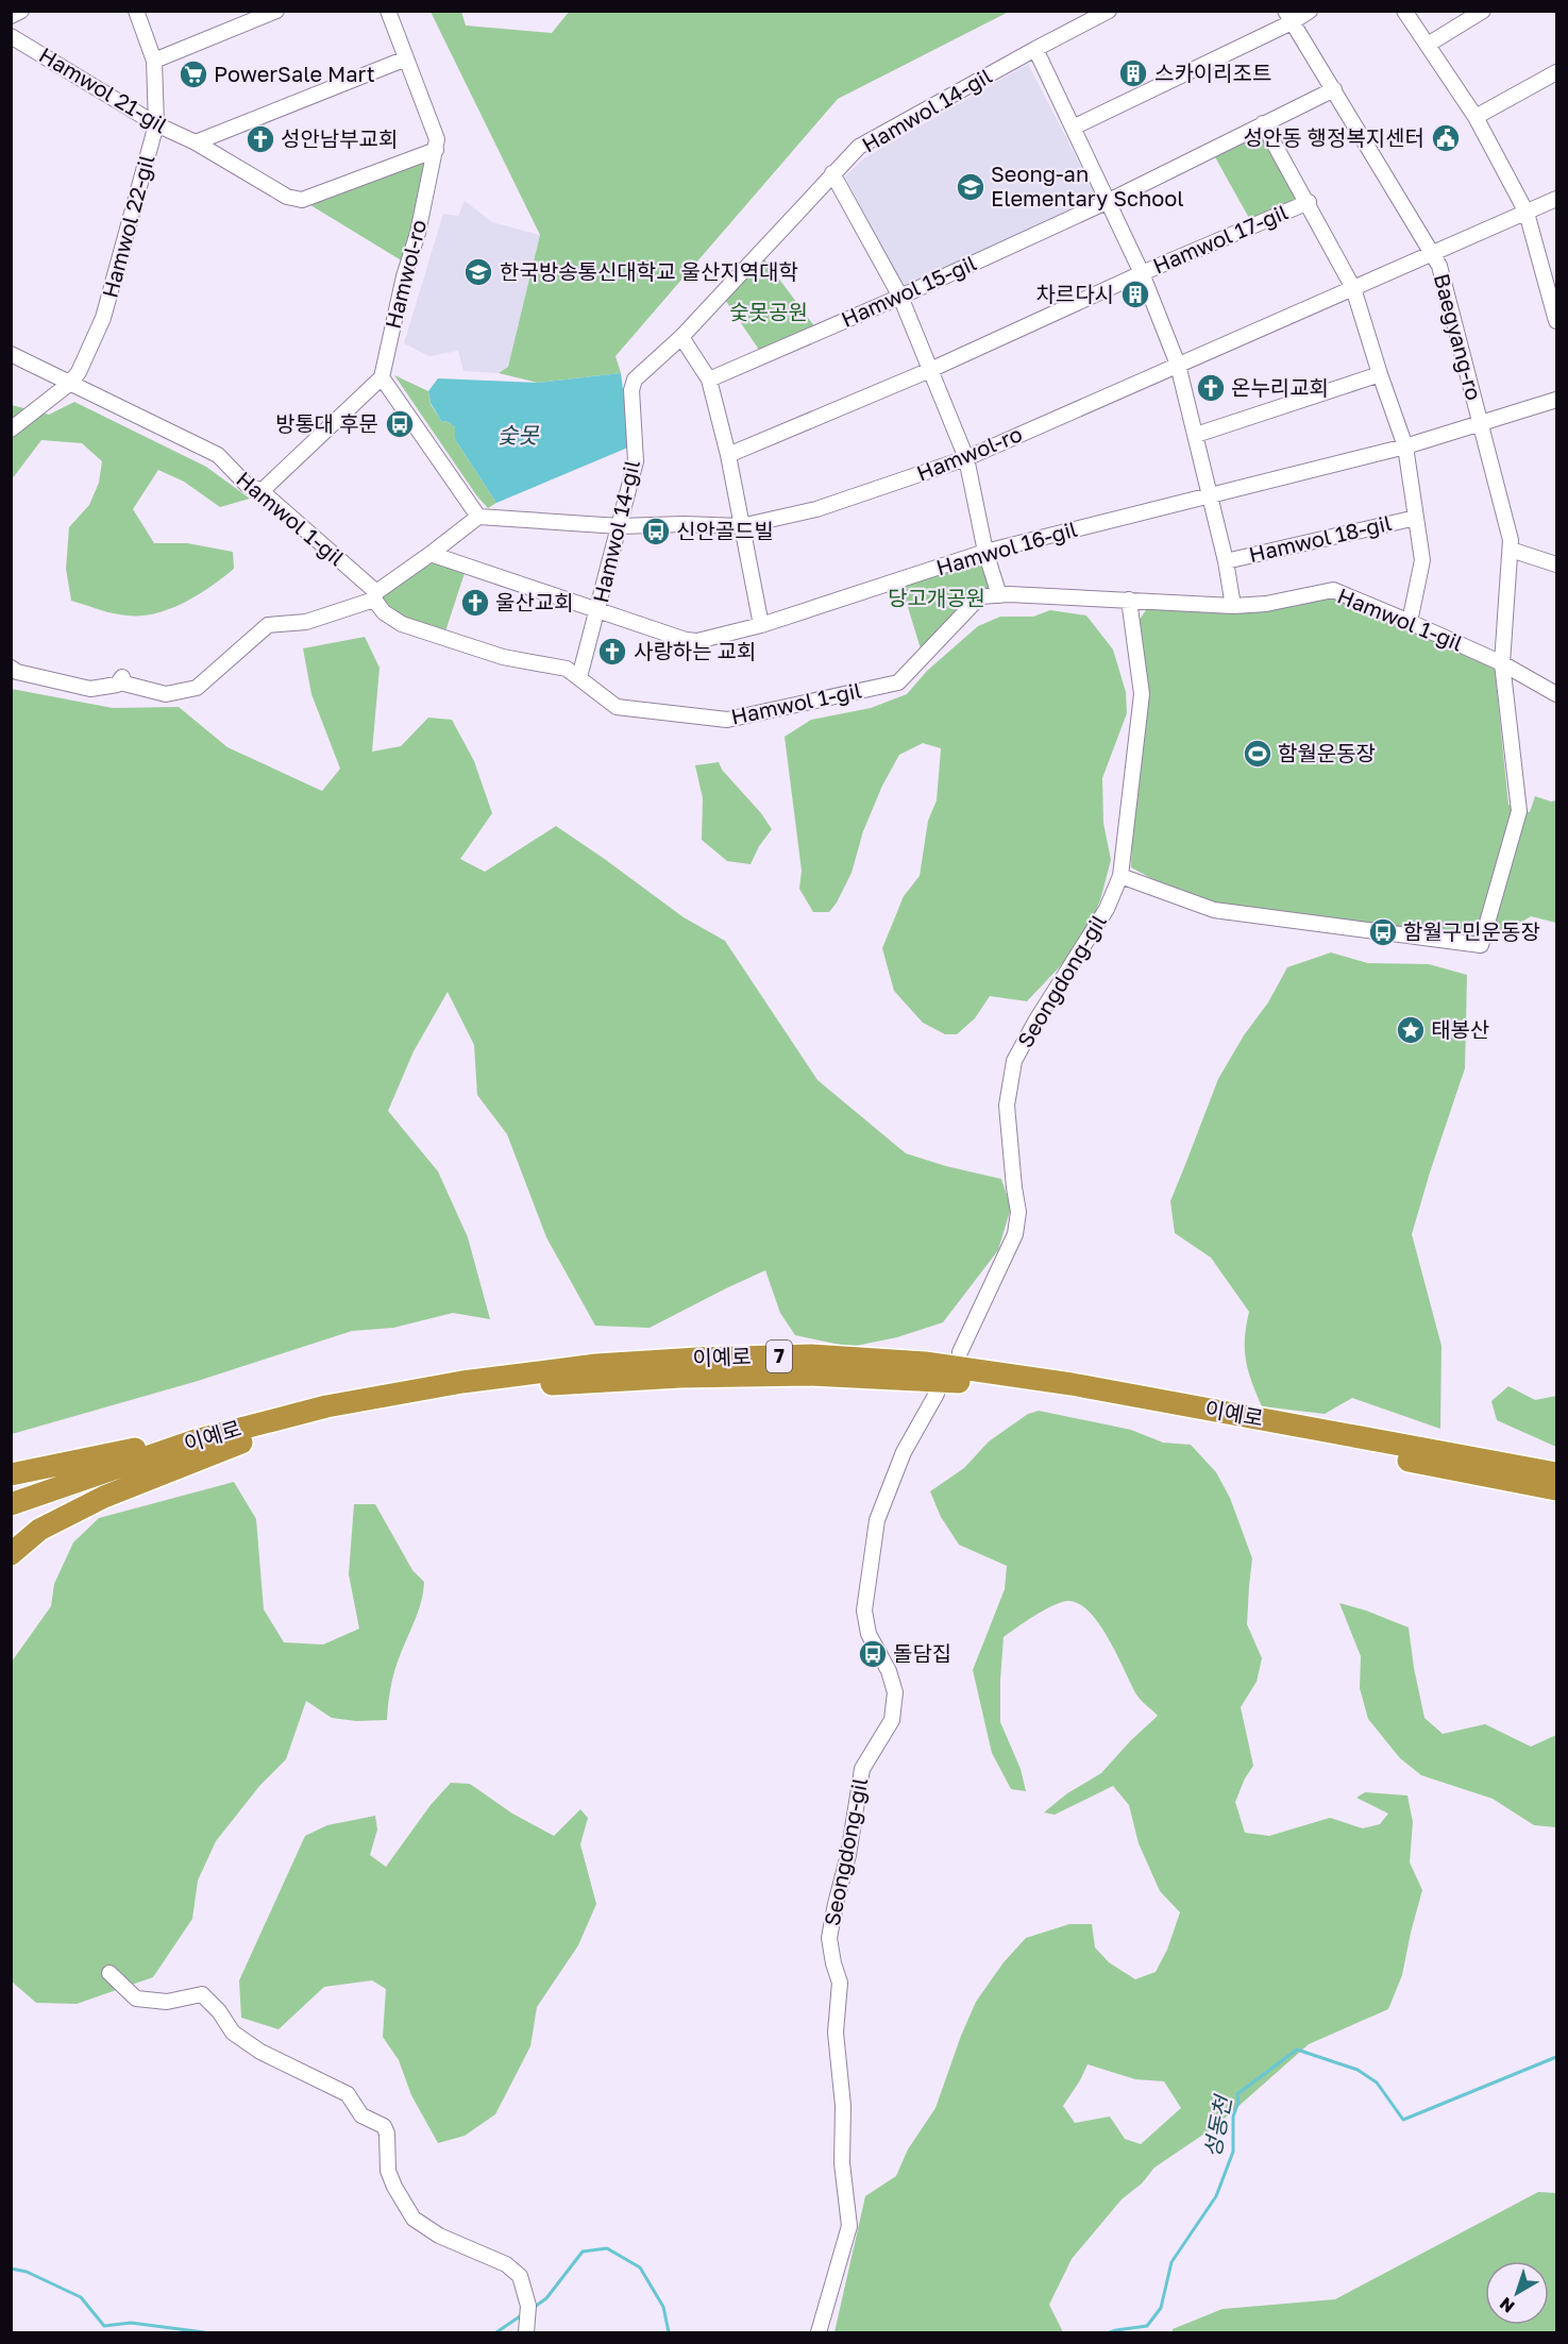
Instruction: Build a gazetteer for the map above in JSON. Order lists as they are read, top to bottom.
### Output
{
  "streets": {
    "highway": ["7", "이예로"],
    "street": [
      "Hamwol 21-gil",
      "Hamwol 14-gil",
      "Hamwol 22-gil",
      "Hamwol 17-gil",
      "Hamwol-ro",
      "Hamwol 15-gil",
      "Baegyang-ro",
      "Hamwol 1-gil",
      "Hamwol 18-gil",
      "Hamwol 16-gil",
      "Seongdong-gil"
    ]
  },
  "crossings": [
    ["Hamwol 21-gil", "Hamwol 22-gil"],
    ["Hamwol 21-gil", "Hamwol-ro"],
    ["Hamwol 14-gil", "Hamwol-ro"],
    ["Hamwol 14-gil", "Hamwol 1-gil"],
    ["Hamwol 14-gil", "Hamwol 18-gil"],
    ["Hamwol 14-gil", "Hamwol 16-gil"],
    ["Hamwol 22-gil", "Hamwol 1-gil"],
    ["Hamwol 17-gil", "Hamwol-ro"],
    ["Hamwol 17-gil", "Hamwol 1-gil"],
    ["Hamwol 17-gil", "Hamwol 18-gil"],
    ["Hamwol 17-gil", "Hamwol 16-gil"],
    ["Hamwol-ro", "Baegyang-ro"],
    ["Hamwol-ro", "Hamwol 18-gil"],
    ["Hamwol 15-gil", "Baegyang-ro"],
    ["Hamwol 15-gil", "Hamwol 18-gil"],
    ["Baegyang-ro", "Hamwol 1-gil"],
    ["Baegyang-ro", "Hamwol 16-gil"],
    ["Baegyang-ro", "Seongdong-gil"],
    ["Hamwol 1-gil", "Hamwol 18-gil"],
    ["Hamwol 1-gil", "Seongdong-gil"],
    ["Hamwol 18-gil", "Hamwol 16-gil"]
  ],
  "water": ["숯못", "성동천"],
  "parks": ["숯못공원", "당고개공원"],
  "places": {
    "building": ["스카이리조트", "차르다시"],
    "supermarket": ["PowerSale Mart"],
    "public building": ["성안동 행정복지센터"],
    "church": [
      "성안남부교회",
      "온누리교회",
      "울산교회",
      "사랑하는 교회"
    ],
    "school or university": ["Seong-an Elementary School", "한국방송통신대학교 울산지역대학"],
    "bus stop": [
      "방통대 후문",
      "신안골드빌",
      "함월구민운동장",
      "돌담집"
    ],
    "sports": ["함월운동장"],
    "place": ["태봉산"]
  },
  "north": "bottom left"
}
